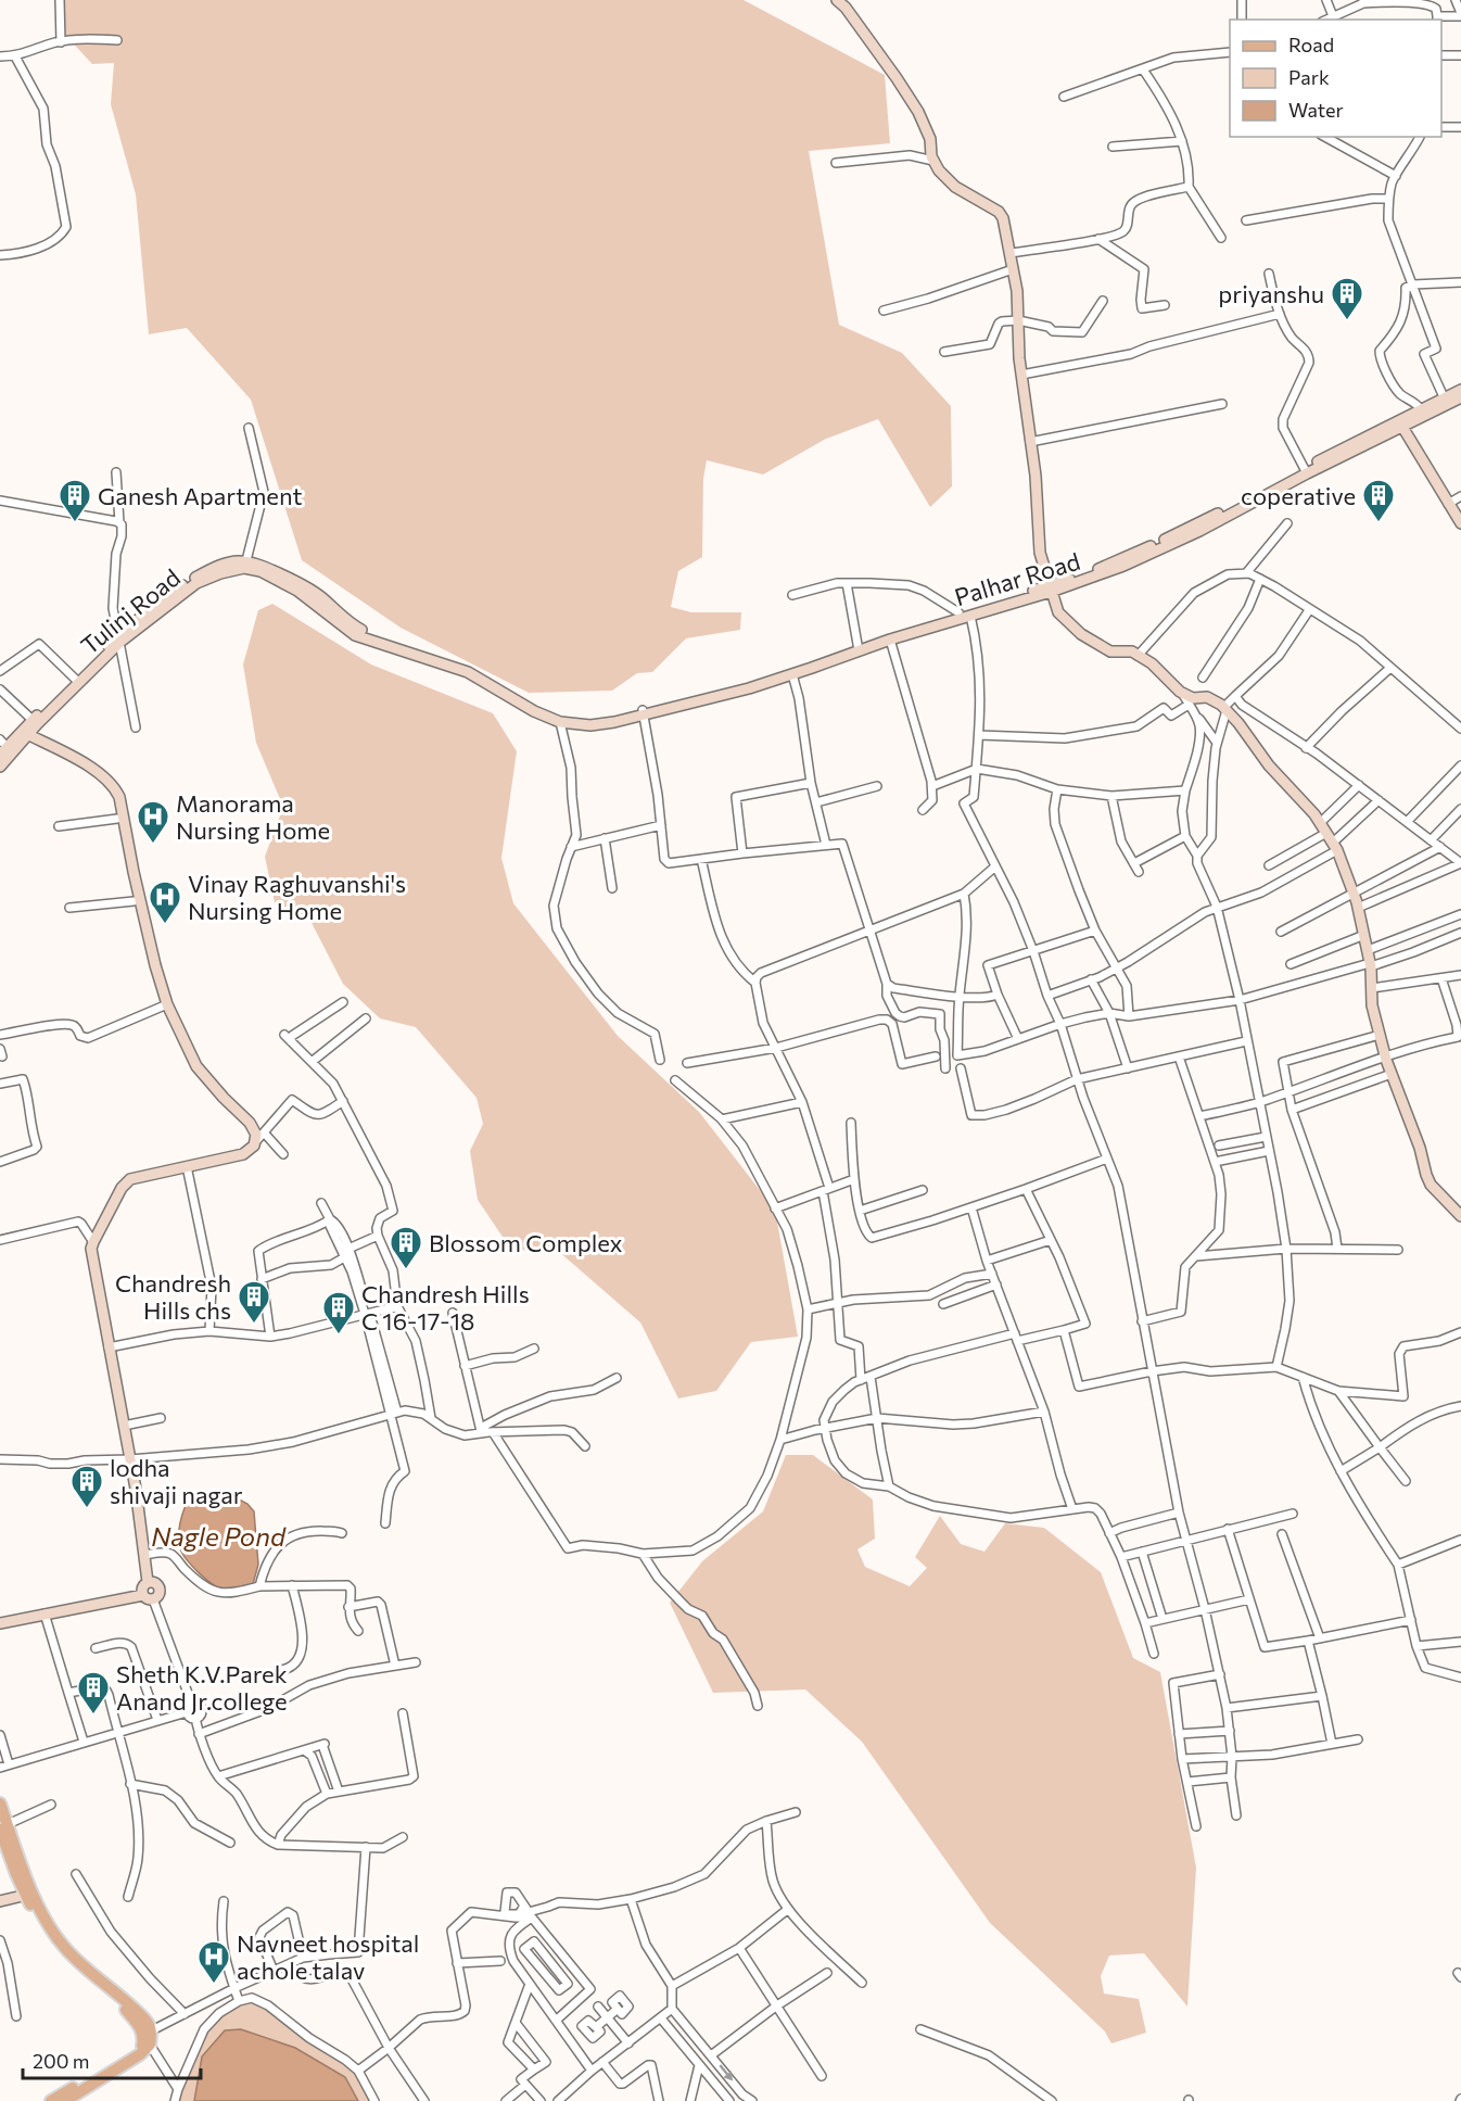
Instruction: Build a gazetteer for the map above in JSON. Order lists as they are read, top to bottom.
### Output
{
  "streets": {
    "street": ["Palhar Road", "Tulinj Road"]
  },
  "water": ["Nagle Pond"],
  "places": {
    "building": [
      "priyanshu",
      "Ganesh Apartment",
      "coperative",
      "Blossom Complex",
      "Chandresh Hills chs",
      "Chandresh Hills C 16-17-18",
      "lodha shivaji nagar",
      "Sheth K.V.Parek Anand Jr.college"
    ],
    "hospital": ["Manorama Nursing Home", "Vinay Raghuvanshi's Nursing Home", "Navneet hospital achole talav"]
  },
  "legend": ["Road", "Park", "Water"],
  "scale_bar": "200 m"
}
